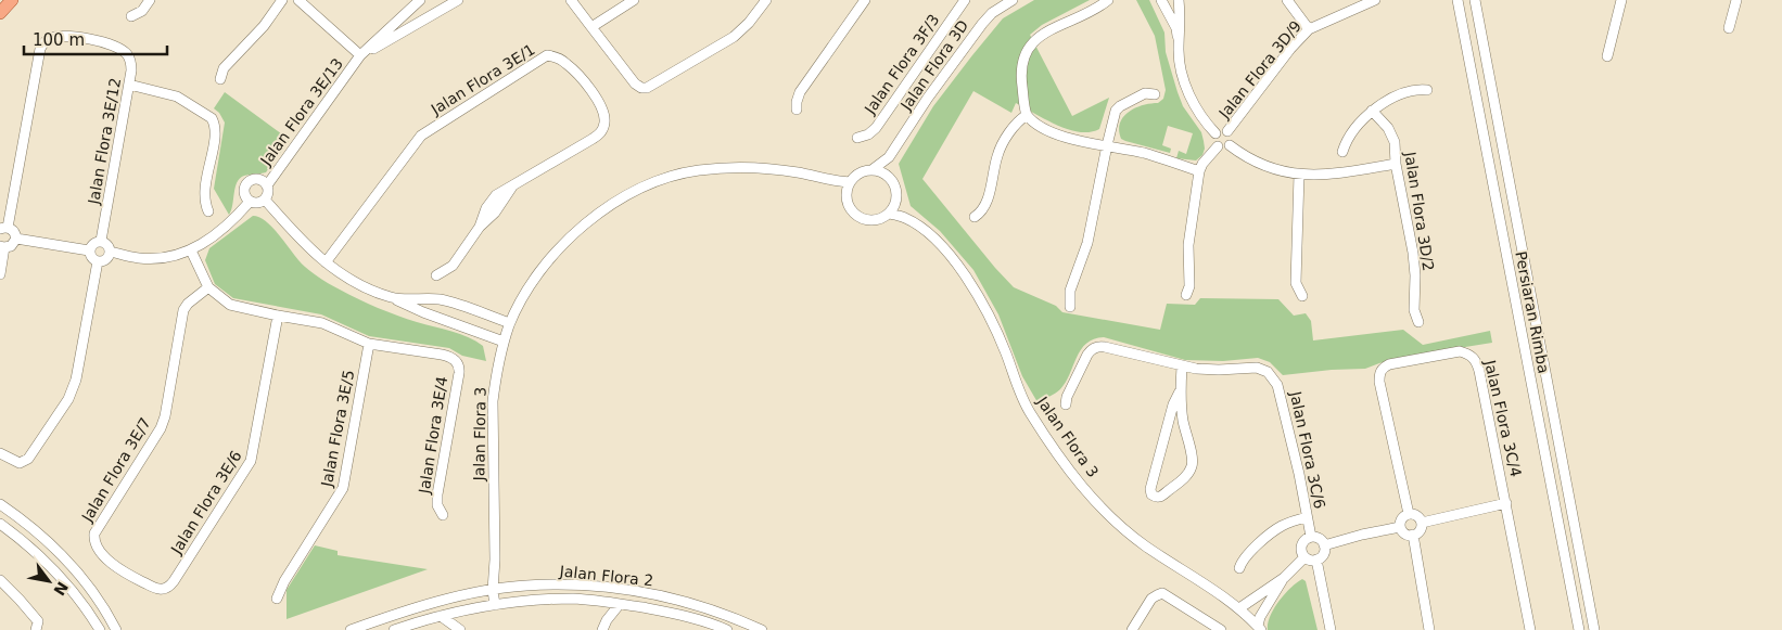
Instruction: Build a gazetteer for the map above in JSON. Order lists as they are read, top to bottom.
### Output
{
  "streets": {
    "street": [
      "Jalan Flora 3F/3",
      "Jalan Flora 3D",
      "Jalan Flora 3D/9",
      "Jalan Flora 3E/1",
      "Jalan Flora 3E/13",
      "Jalan Flora 3E/12",
      "Jalan Flora 3D/2",
      "Persiaran Rimba",
      "Jalan Flora 3C/4",
      "Jalan Flora 3E/5",
      "Jalan Flora 3",
      "Jalan Flora 3E/4",
      "Jalan Flora 3C/6",
      "Jalan Flora 3E/7",
      "Jalan Flora 3E/6",
      "Jalan Flora 2"
    ]
  },
  "crossings": [
    ["Jalan Flora 3D", "Jalan Flora 3"],
    ["Jalan Flora 3E/5", "Jalan Flora 3E/4"],
    ["Jalan Flora 3", "Jalan Flora 2"],
    ["Jalan Flora 3E/7", "Jalan Flora 3E/6"]
  ],
  "scale_bar": "100 m",
  "north": "bottom right"
}
